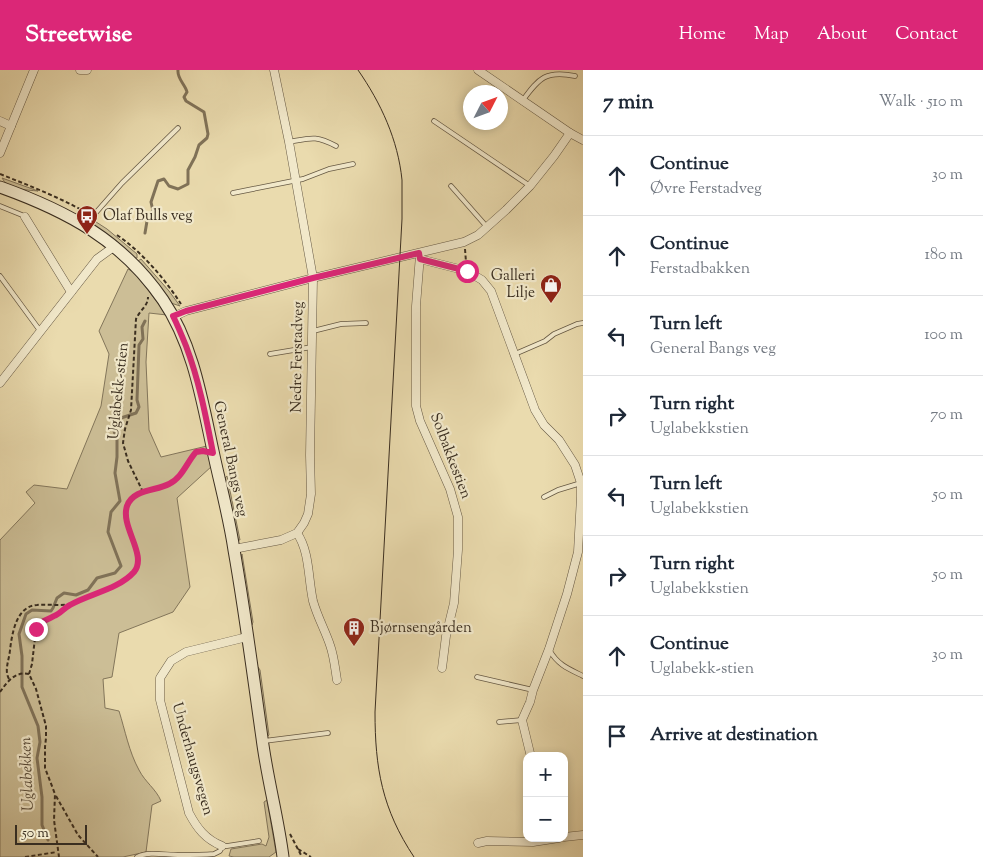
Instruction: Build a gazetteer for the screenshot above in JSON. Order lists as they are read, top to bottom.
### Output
{
  "streets": {
    "street": [
      "Nedre Ferstadveg",
      "Solbakkestien",
      "General Bangs veg",
      "Underhaugsvegen"
    ],
    "path": ["Uglabekk-stien"]
  },
  "crossings": [
    ["General Bangs veg", "Underhaugsvegen"]
  ],
  "water": ["Uglabekken"],
  "places": {
    "bus stop": ["Olaf Bulls veg"],
    "shop": ["Galleri Lilje"],
    "building": ["Bjørnsengården"]
  },
  "scale_bar": "50 m",
  "north": "top right",
  "page": {
    "header": "Streetwise",
    "nav": [
      "Home",
      "Map",
      "About",
      "Contact"
    ],
    "heading": ["7 min", "Walk · 510 m"],
    "list": [
      ["Continue", "Øvre Ferstadveg", "30 m"],
      ["Continue", "Ferstadbakken", "180 m"],
      ["Turn left", "General Bangs veg", "100 m"],
      ["Turn right", "Uglabekkstien", "70 m"],
      ["Turn left", "Uglabekkstien", "50 m"],
      ["Turn right", "Uglabekkstien", "50 m"],
      ["Continue", "Uglabekk-stien", "30 m"],
      "Arrive at destination"
    ],
    "map_buttons": ["+", "−"],
    "scale": "50 m"
  }
}
